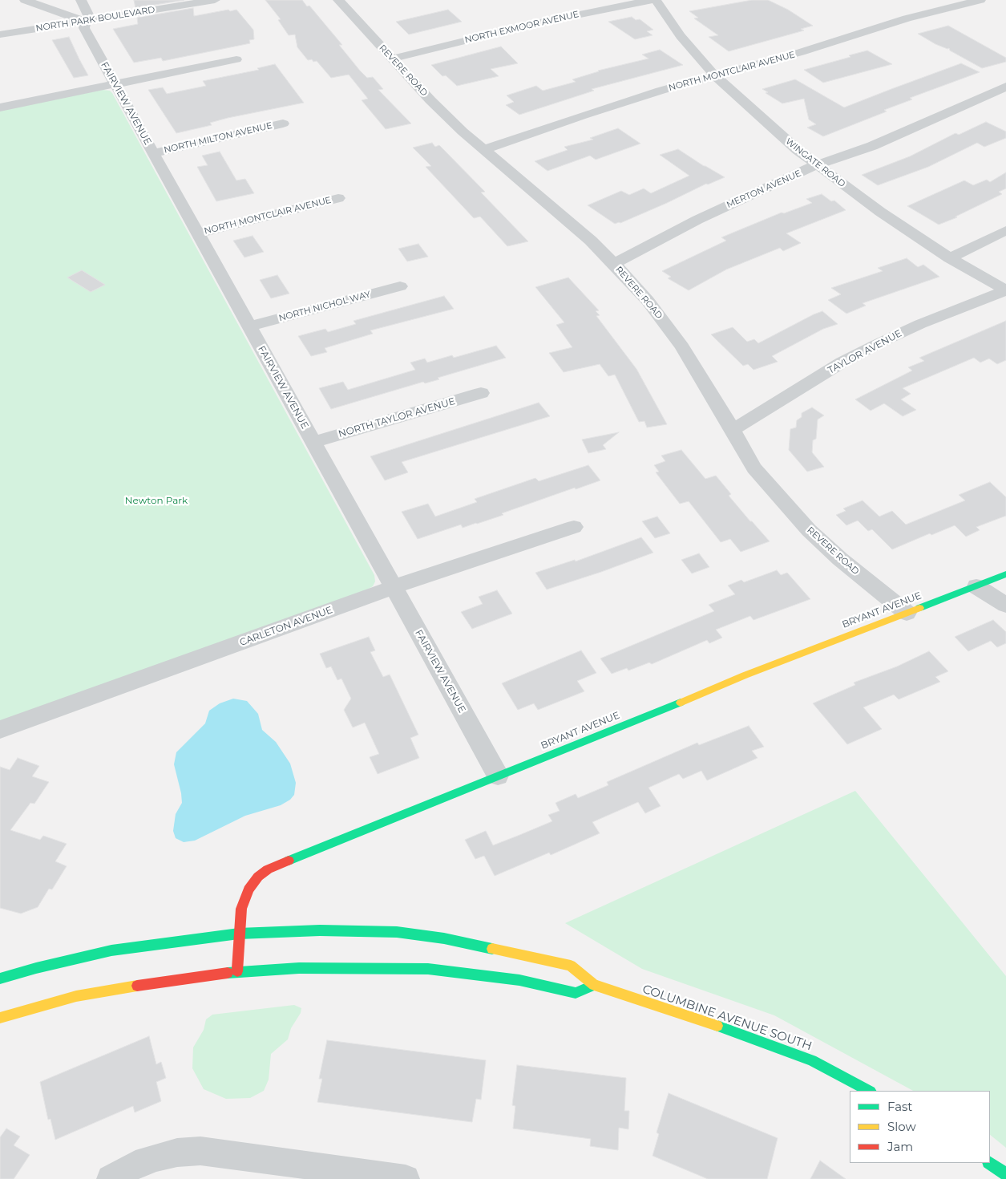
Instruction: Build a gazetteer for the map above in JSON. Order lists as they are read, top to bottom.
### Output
{
  "streets": {
    "main road": ["BRYANT AVENUE", "COLUMBINE AVENUE SOUTH"],
    "street": [
      "NORTH PARK BOULEVARD",
      "NORTH EXMOOR AVENUE",
      "REVERE ROAD",
      "NORTH MONTCLAIR AVENUE",
      "FAIRVIEW AVENUE",
      "NORTH MILTON AVENUE",
      "WINGATE ROAD",
      "MERTON AVENUE",
      "NORTH NICHOL WAY",
      "TAYLOR AVENUE",
      "NORTH TAYLOR AVENUE",
      "CARLETON AVENUE"
    ]
  },
  "crossings": [
    ["NORTH PARK BOULEVARD", "FAIRVIEW AVENUE"],
    ["NORTH EXMOOR AVENUE", "REVERE ROAD"],
    ["REVERE ROAD", "NORTH MONTCLAIR AVENUE"],
    ["REVERE ROAD", "MERTON AVENUE"],
    ["REVERE ROAD", "TAYLOR AVENUE"],
    ["REVERE ROAD", "BRYANT AVENUE"],
    ["NORTH MONTCLAIR AVENUE", "FAIRVIEW AVENUE"],
    ["NORTH MONTCLAIR AVENUE", "WINGATE ROAD"],
    ["FAIRVIEW AVENUE", "NORTH MILTON AVENUE"],
    ["FAIRVIEW AVENUE", "NORTH NICHOL WAY"],
    ["FAIRVIEW AVENUE", "NORTH TAYLOR AVENUE"],
    ["FAIRVIEW AVENUE", "BRYANT AVENUE"],
    ["FAIRVIEW AVENUE", "CARLETON AVENUE"],
    ["WINGATE ROAD", "MERTON AVENUE"],
    ["WINGATE ROAD", "TAYLOR AVENUE"],
    ["BRYANT AVENUE", "COLUMBINE AVENUE SOUTH"]
  ],
  "parks": ["Newton Park"],
  "legend": ["Fast", "Slow", "Jam"]
}
